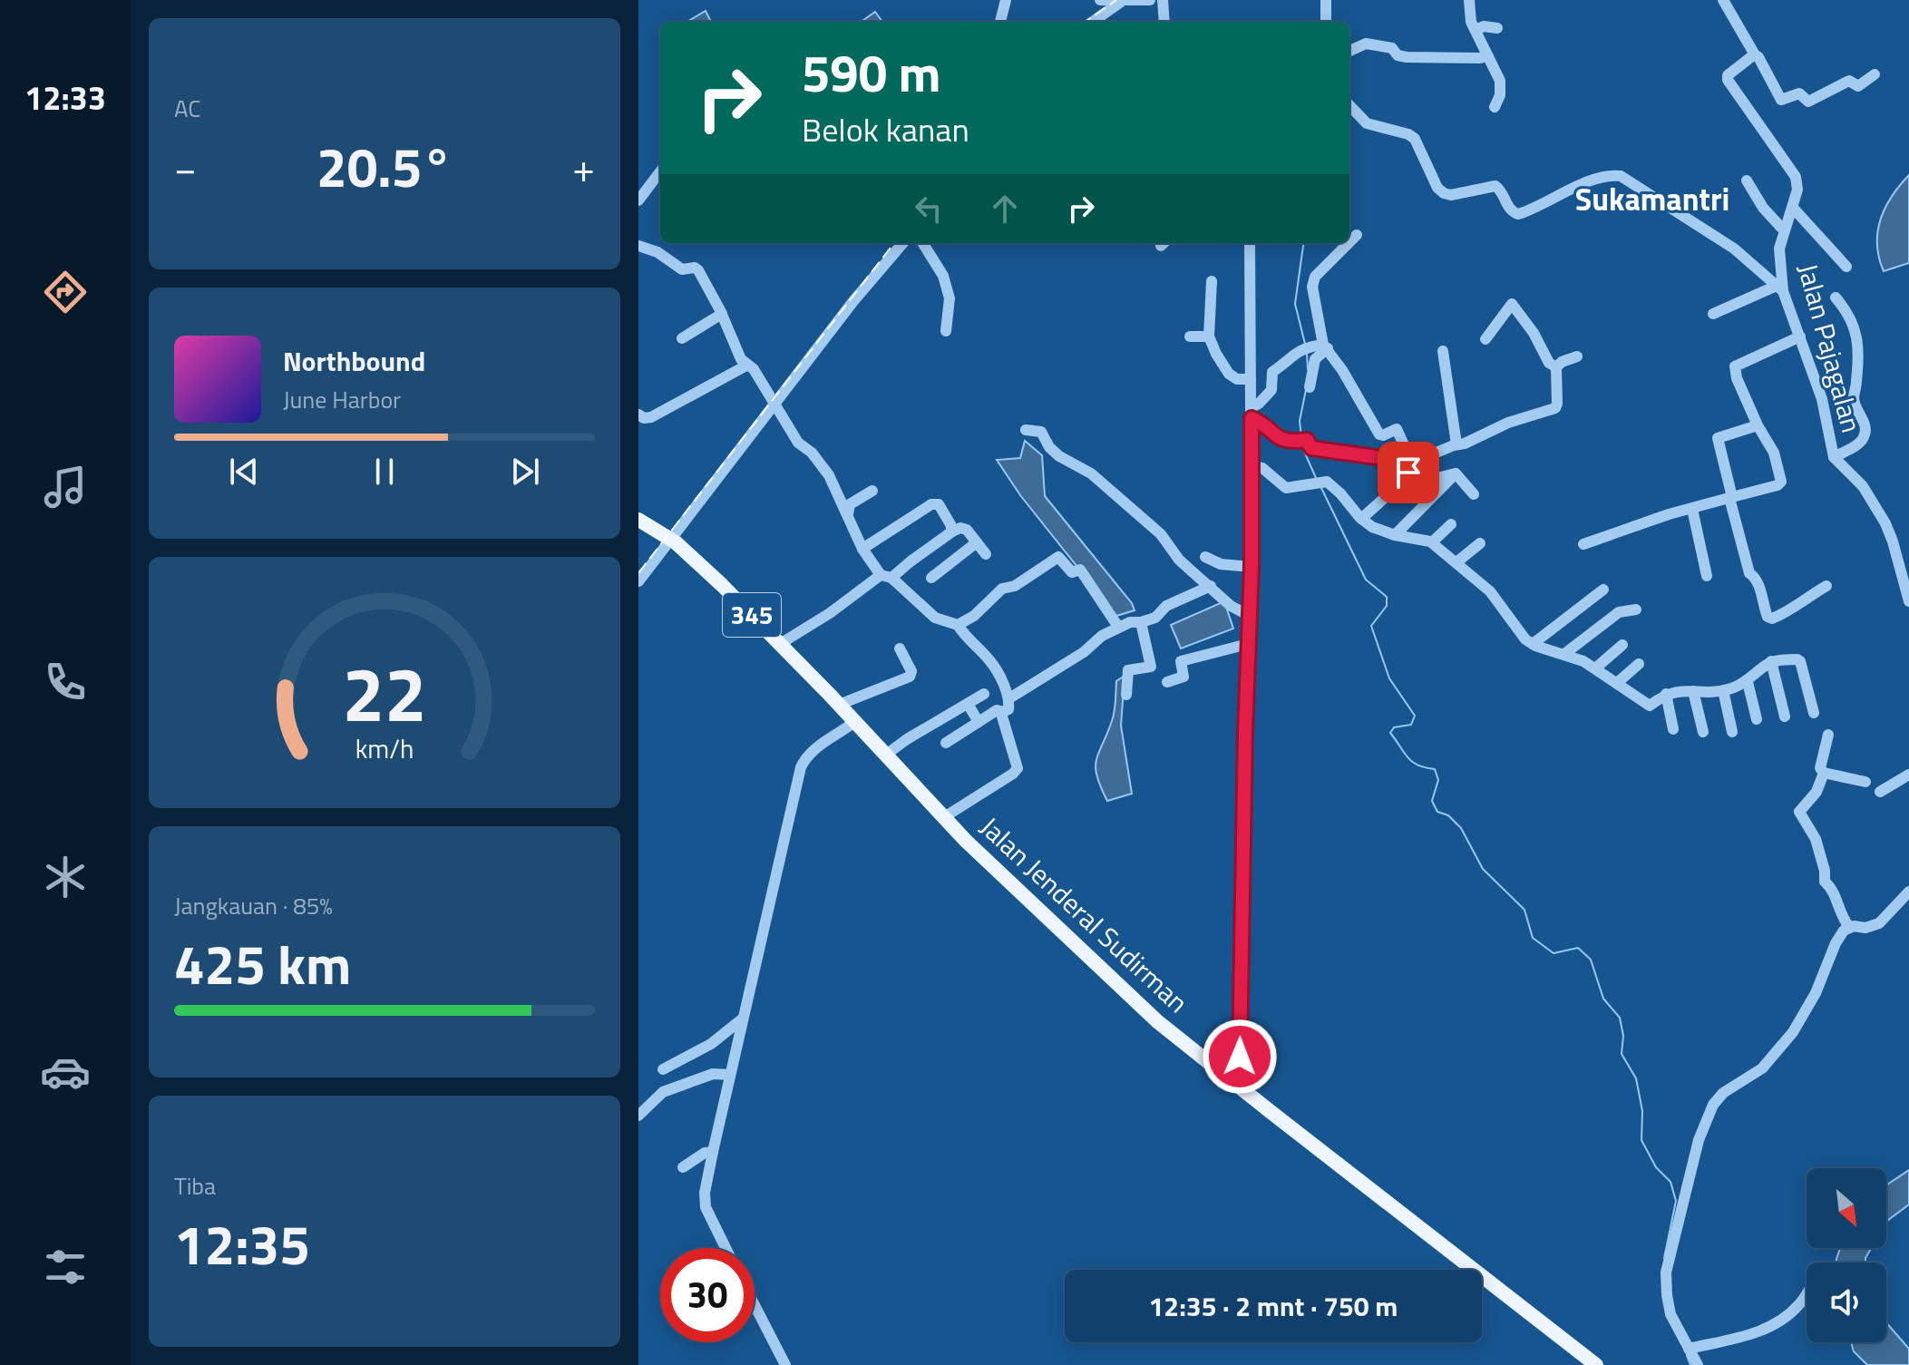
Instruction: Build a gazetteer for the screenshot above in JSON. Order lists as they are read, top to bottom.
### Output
{
  "streets": {
    "main road": ["345", "Jalan Jenderal Sudirman"],
    "street": ["Jalan Pajagalan"]
  },
  "districts": ["Sukamantri"],
  "north": "bottom right",
  "page": {
    "tabs": "12:33",
    "tile": [
      "AC",
      ["Jangkauan · 85%", "425 km"],
      ["Tiba", "12:35"]
    ],
    "turn": ["590 m", "Belok kanan"],
    "heat": ["−", "20.5°", "+"],
    "song": ["Northbound", "June Harbor"],
    "limit": "30",
    "trip": "12:35 · 2 mnt · 750 m",
    "gauge": ["22", "km/h"]
  }
}
